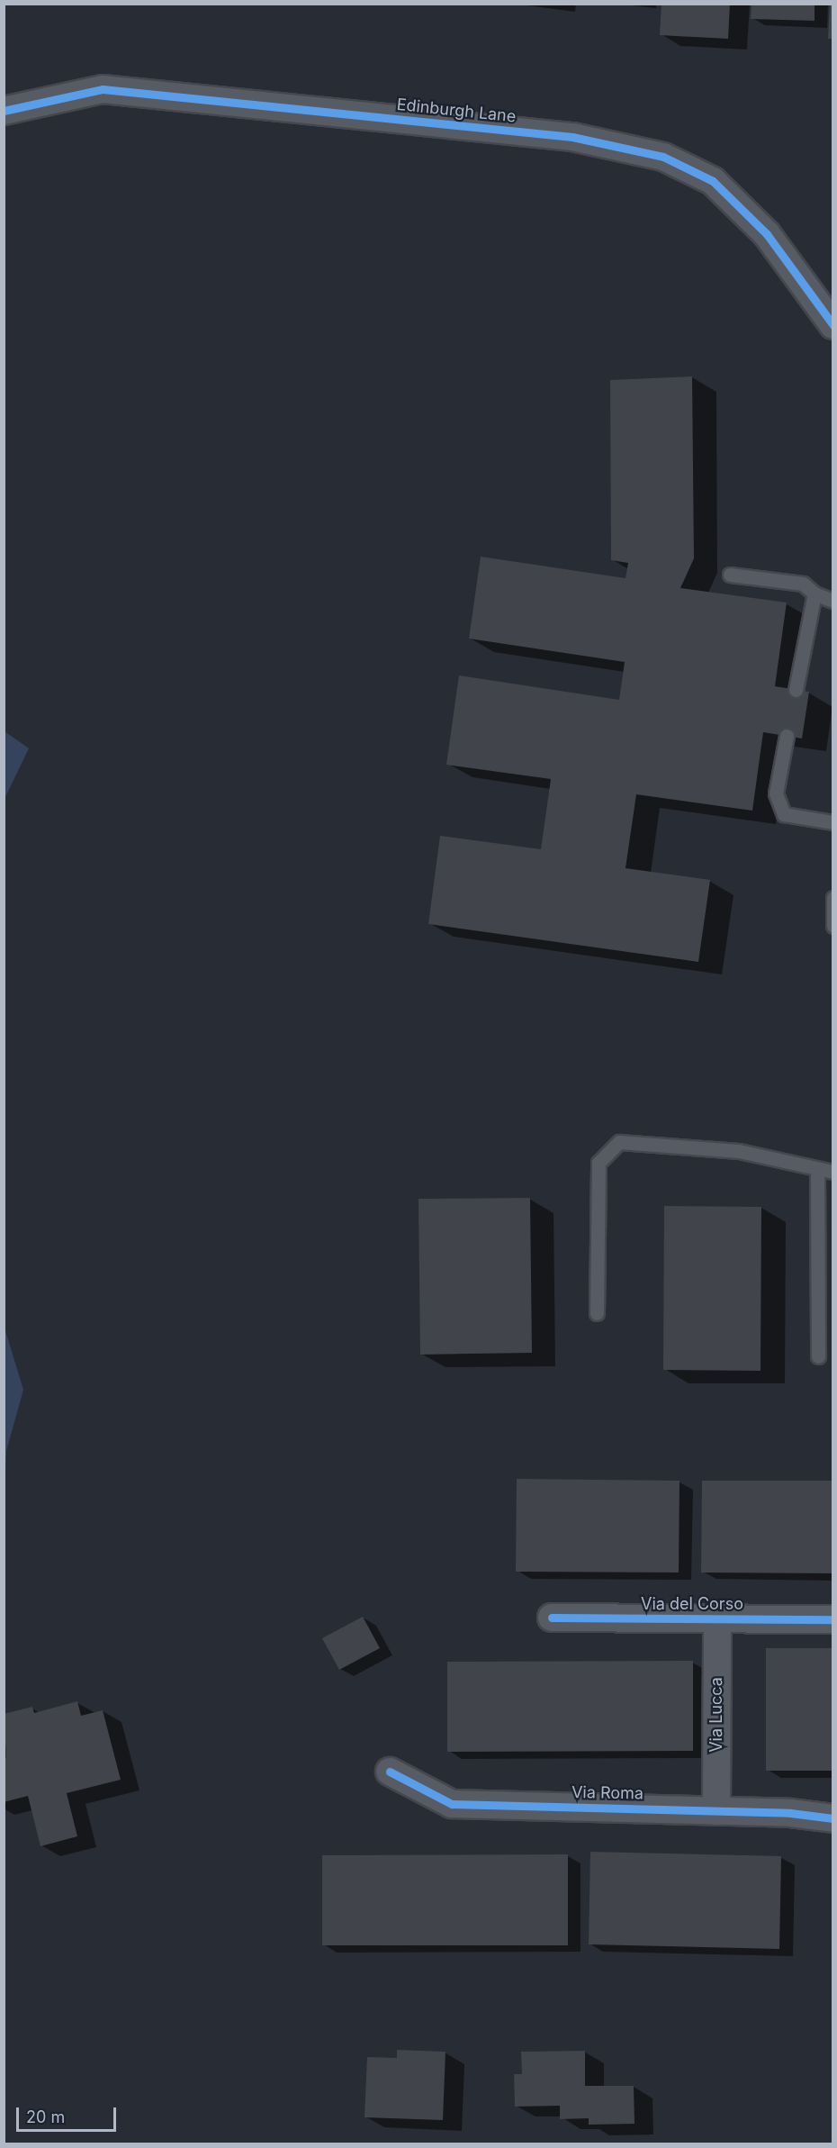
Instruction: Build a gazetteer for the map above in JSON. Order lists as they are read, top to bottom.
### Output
{
  "streets": {
    "street": [
      "Edinburgh Lane",
      "Via del Corso",
      "Via Lucca",
      "Via Roma"
    ]
  },
  "crossings": [
    ["Via del Corso", "Via Lucca"],
    ["Via Lucca", "Via Roma"]
  ],
  "scale_bar": "20 m"
}
